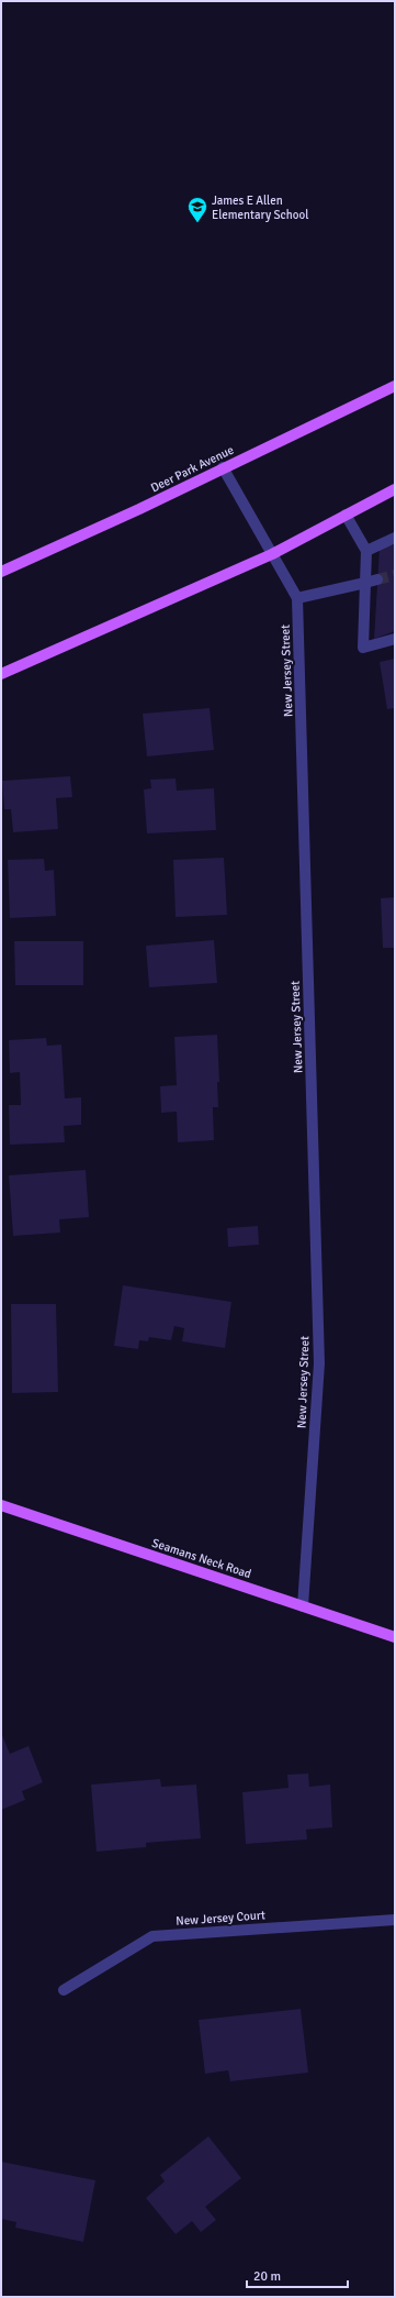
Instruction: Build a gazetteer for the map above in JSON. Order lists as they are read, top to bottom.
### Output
{
  "streets": {
    "main road": ["Deer Park Avenue", "Seamans Neck Road"],
    "street": ["New Jersey Street", "New Jersey Court"]
  },
  "crossings": [
    ["Deer Park Avenue", "New Jersey Street"],
    ["New Jersey Street", "Seamans Neck Road"]
  ],
  "places": {
    "school or university": ["James E Allen Elementary School"]
  },
  "scale_bar": "20 m"
}
